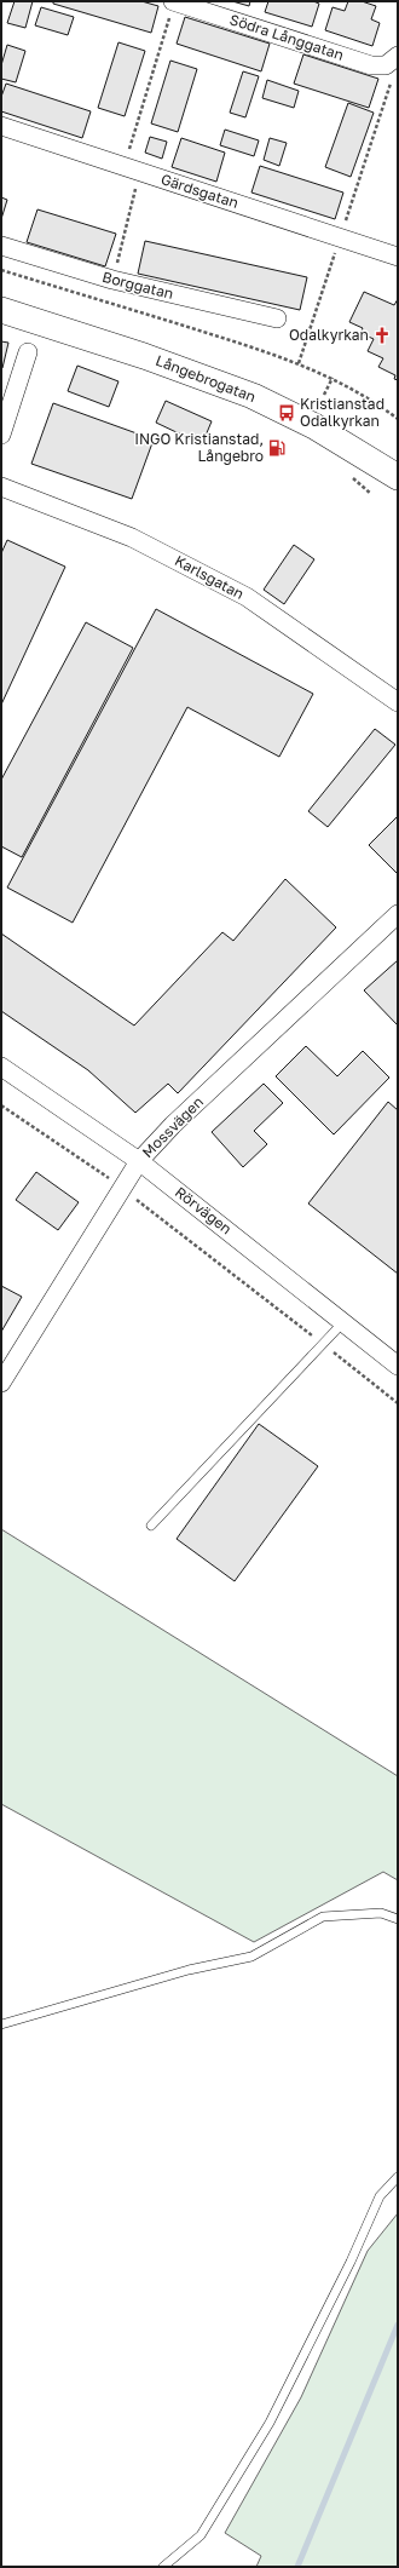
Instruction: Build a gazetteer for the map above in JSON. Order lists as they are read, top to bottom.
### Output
{
  "streets": {
    "main road": ["Långebrogatan"],
    "street": [
      "Södra Långgatan",
      "Gärdsgatan",
      "Borggatan",
      "Karlsgatan",
      "Mossvägen",
      "Rörvägen"
    ]
  },
  "crossings": [
    ["Mossvägen", "Rörvägen"]
  ],
  "places": {
    "church": ["Odalkyrkan"],
    "bus stop": ["Kristianstad Odalkyrkan"],
    "fuel station": ["INGO Kristianstad, Långebro"]
  }
}
